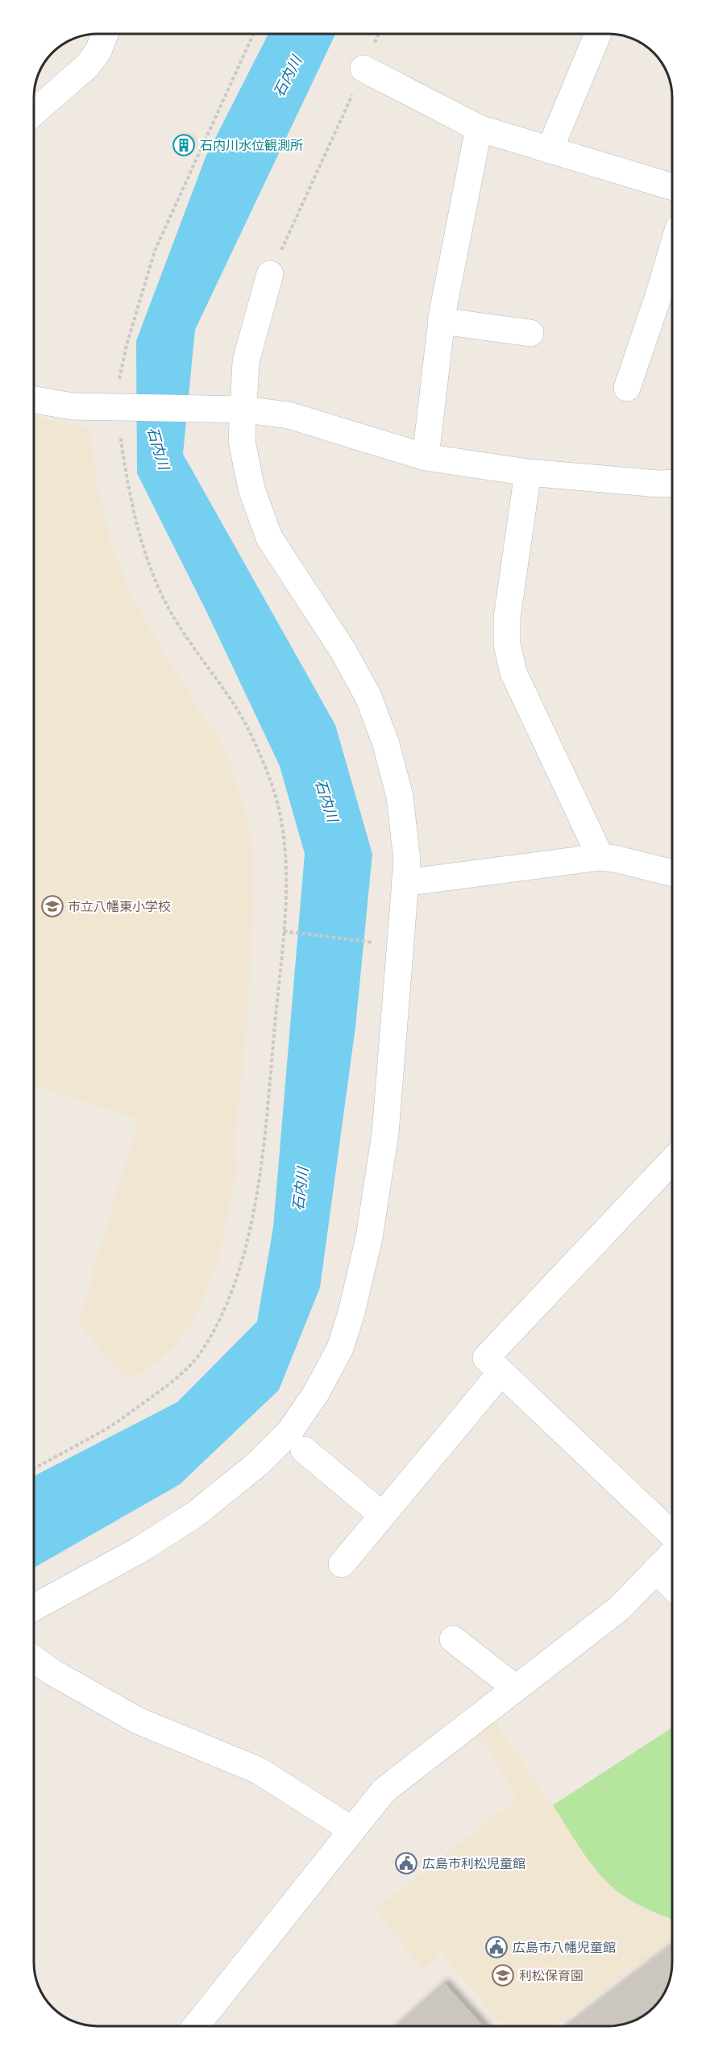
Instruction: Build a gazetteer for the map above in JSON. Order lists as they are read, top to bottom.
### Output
{
  "water": ["石内川"],
  "places": {
    "building": ["石内川水位観測所"],
    "school or university": ["市立八幡東小学校", "利松保育園"],
    "public building": ["広島市利松児童館", "広島市八幡児童館"]
  }
}
